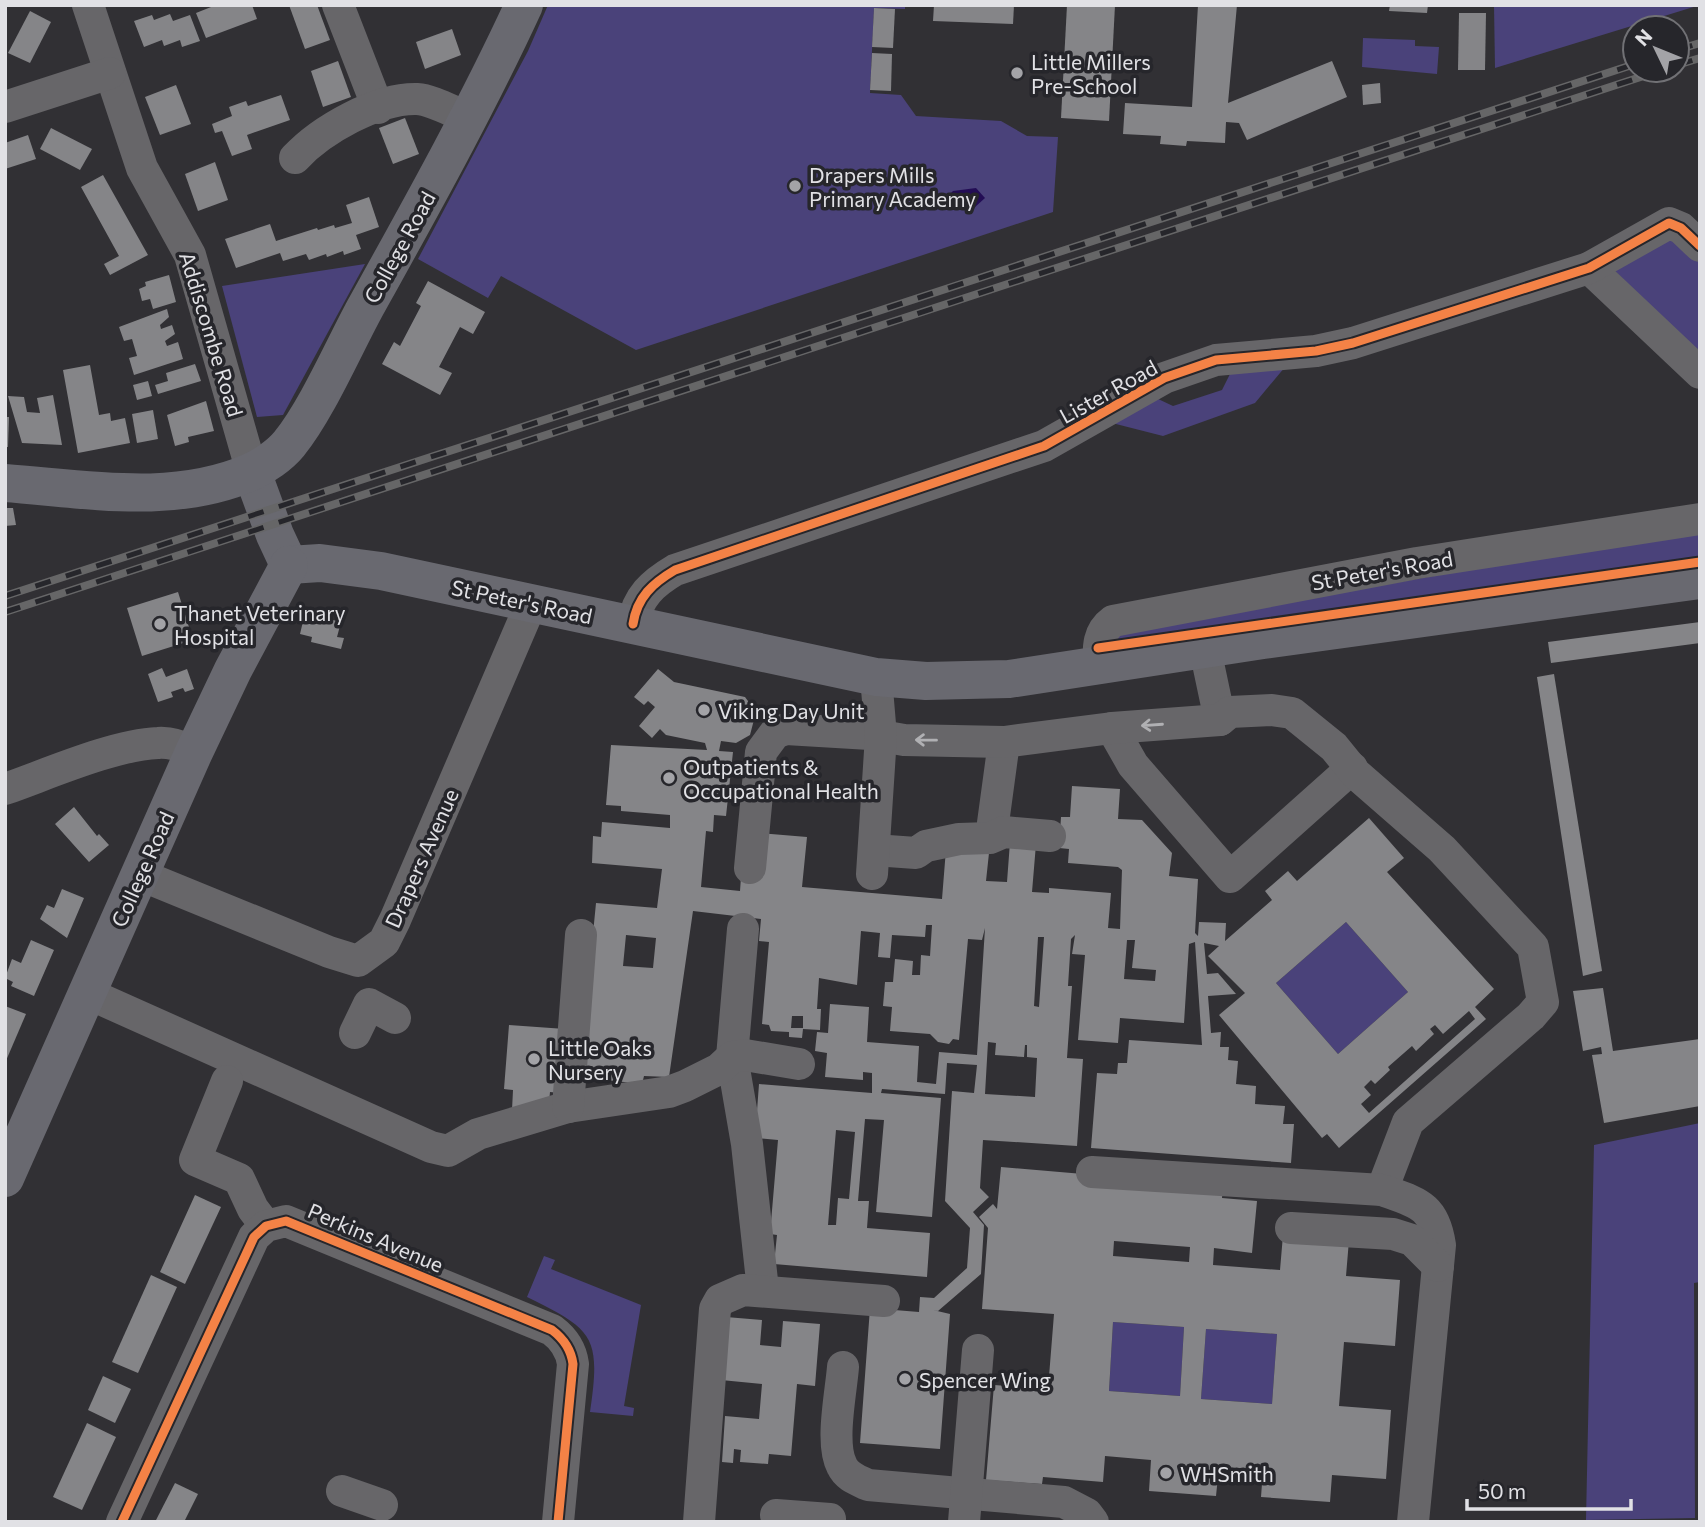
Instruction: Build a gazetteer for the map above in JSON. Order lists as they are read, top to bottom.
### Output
{
  "streets": {
    "main road": ["College Road", "St Peter's Road"],
    "street": [
      "Addiscombe Road",
      "Lister Road",
      "Drapers Avenue",
      "Perkins Avenue"
    ]
  },
  "crossings": [
    ["College Road", "Addiscombe Road"],
    ["College Road", "St Peter's Road"],
    ["Lister Road", "St Peter's Road"],
    ["St Peter's Road", "Drapers Avenue"]
  ],
  "places": [
    "Little Millers Pre-School",
    "Drapers Mills Primary Academy",
    "Thanet Veterinary Hospital",
    "Viking Day Unit",
    "Outpatients & Occupational Health",
    "Little Oaks Nursery",
    "Spencer Wing",
    "WHSmith"
  ],
  "scale_bar": "50 m",
  "north": "top left"
}
